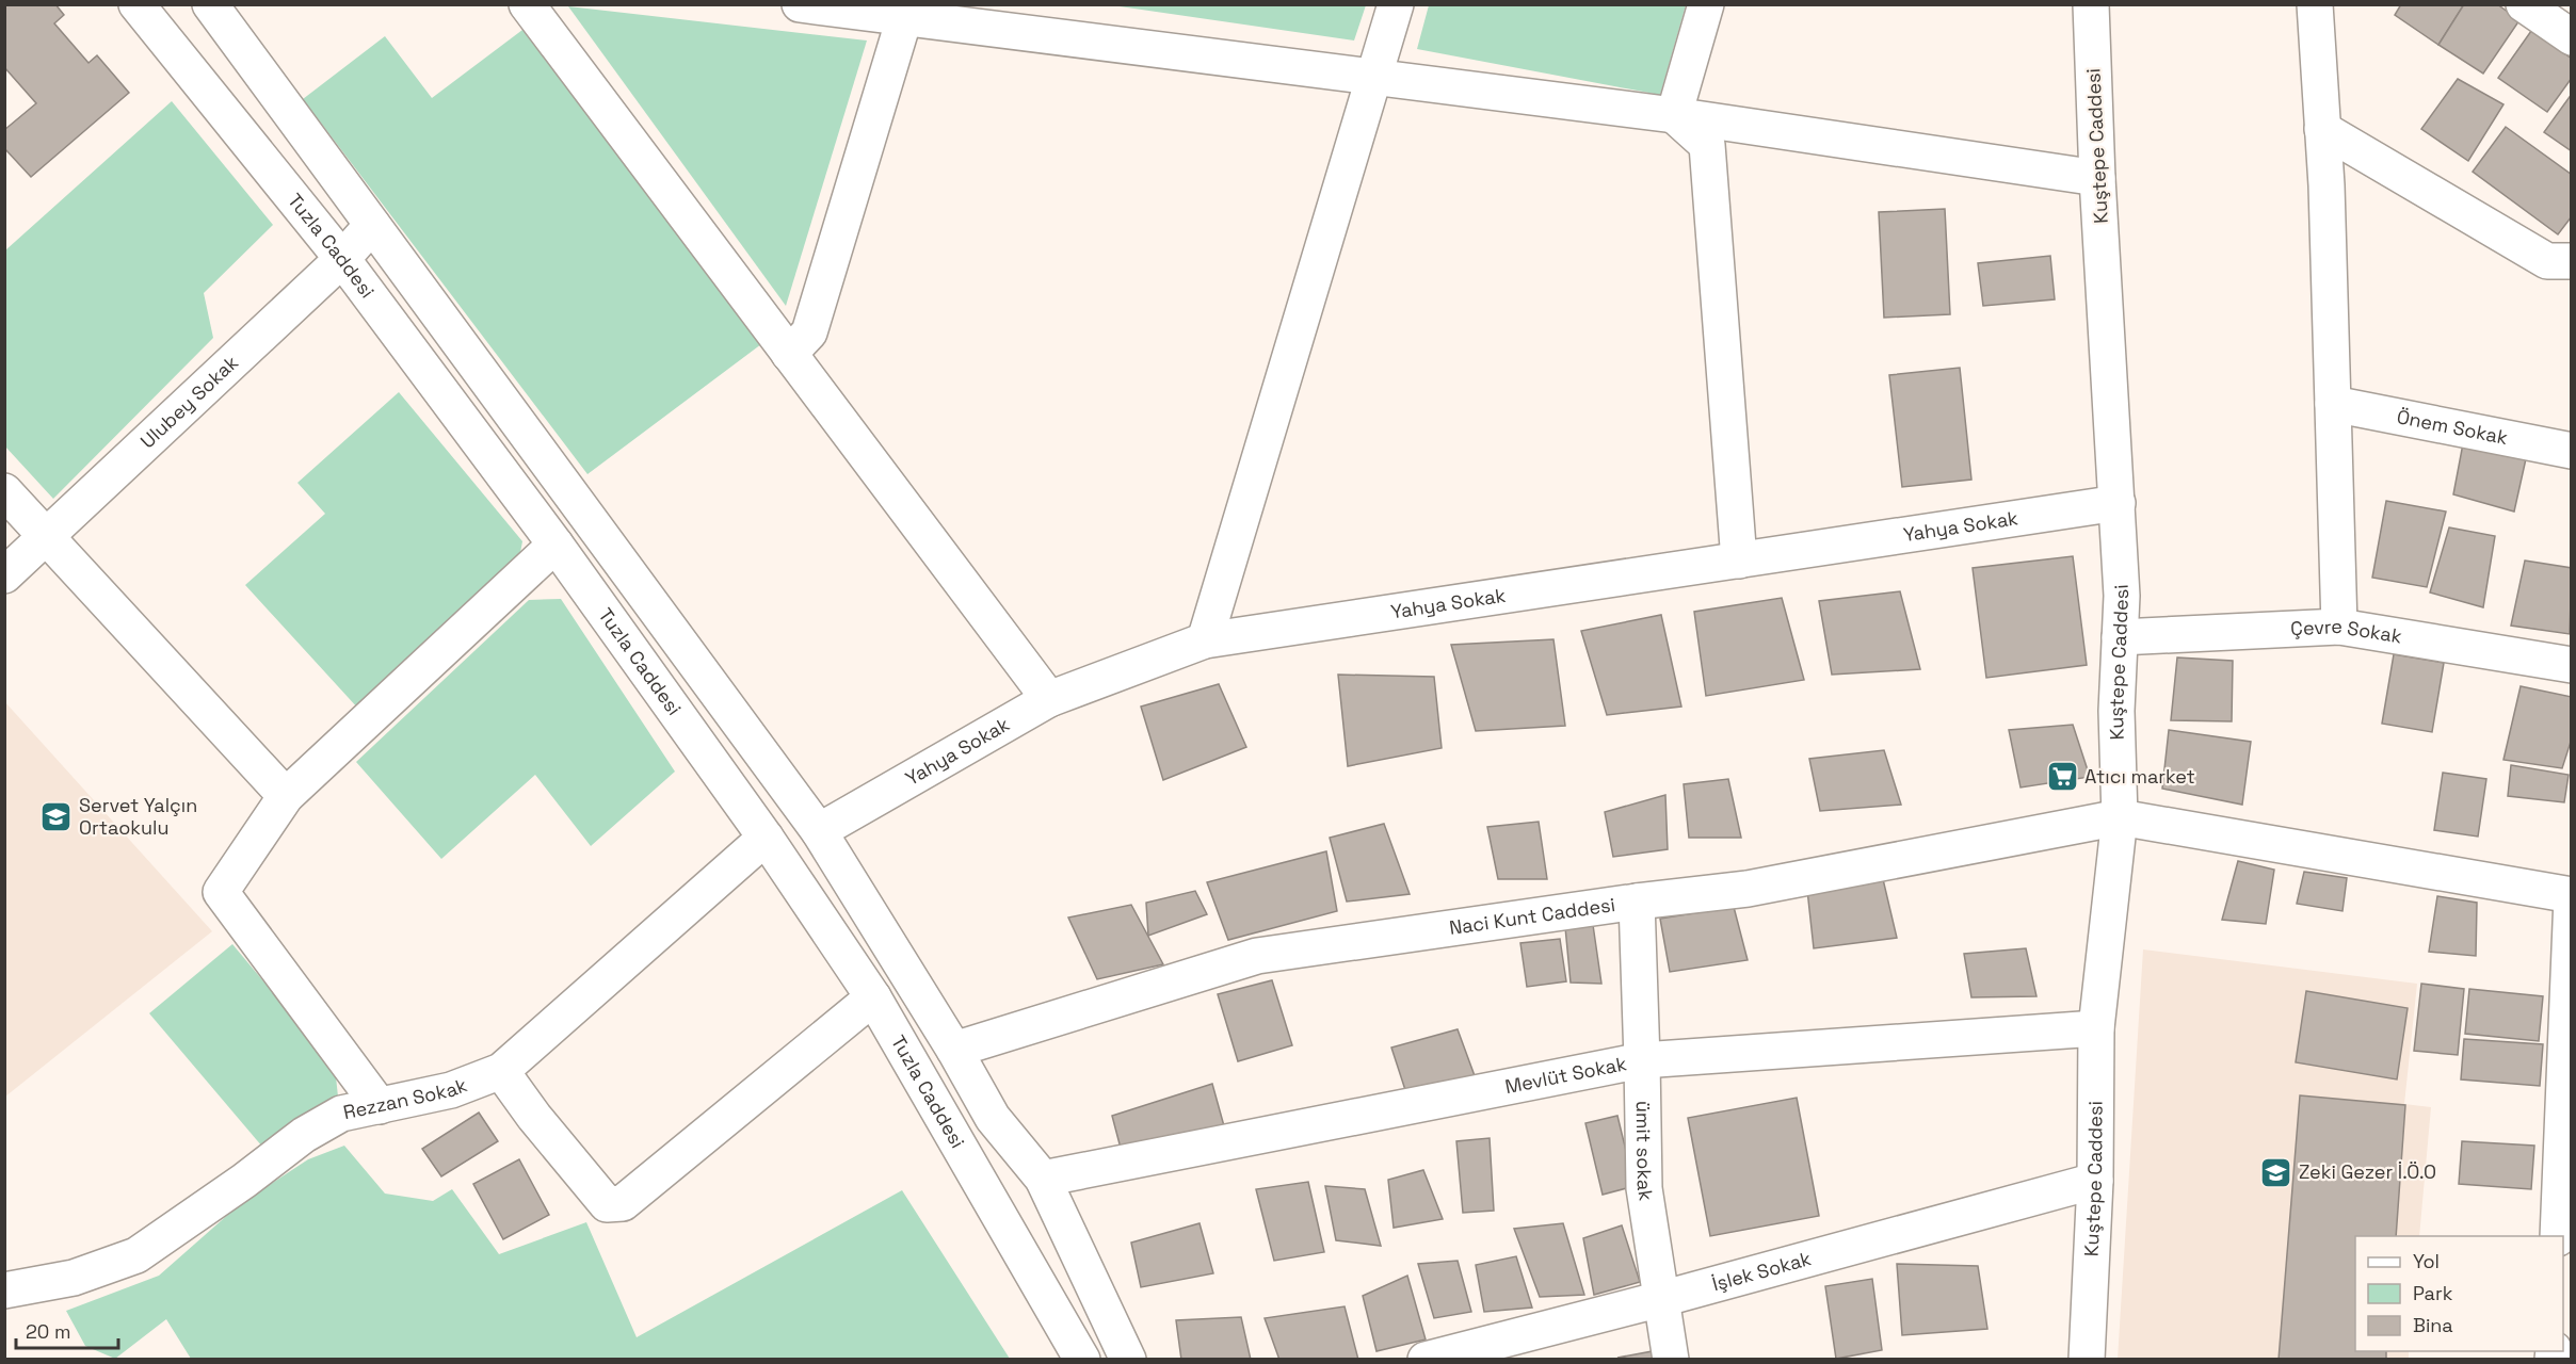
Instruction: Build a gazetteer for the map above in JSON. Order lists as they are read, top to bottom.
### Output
{
  "streets": {
    "street": [
      "Kuştepe Caddesi",
      "Tuzla Caddesi",
      "Ulubey Sokak",
      "Önem Sokak",
      "Yahya Sokak",
      "Çevre Sokak",
      "Naci Kunt Caddesi",
      "Mevlüt Sokak",
      "Rezzan Sokak",
      "ümit sokak",
      "İşlek Sokak"
    ]
  },
  "crossings": [
    ["Kuştepe Caddesi", "Yahya Sokak"],
    ["Kuştepe Caddesi", "Çevre Sokak"],
    ["Kuştepe Caddesi", "Naci Kunt Caddesi"],
    ["Kuştepe Caddesi", "Mevlüt Sokak"],
    ["Kuştepe Caddesi", "İşlek Sokak"],
    ["Tuzla Caddesi", "Ulubey Sokak"],
    ["Tuzla Caddesi", "Rezzan Sokak"],
    ["Naci Kunt Caddesi", "ümit sokak"],
    ["Mevlüt Sokak", "ümit sokak"],
    ["ümit sokak", "İşlek Sokak"]
  ],
  "places": {
    "supermarket": ["Atıcı market"],
    "school or university": ["Servet Yalçın Ortaokulu", "Zeki Gezer İ.Ö.O"]
  },
  "legend": ["Yol", "Park", "Bina"],
  "scale_bar": "20 m"
}
